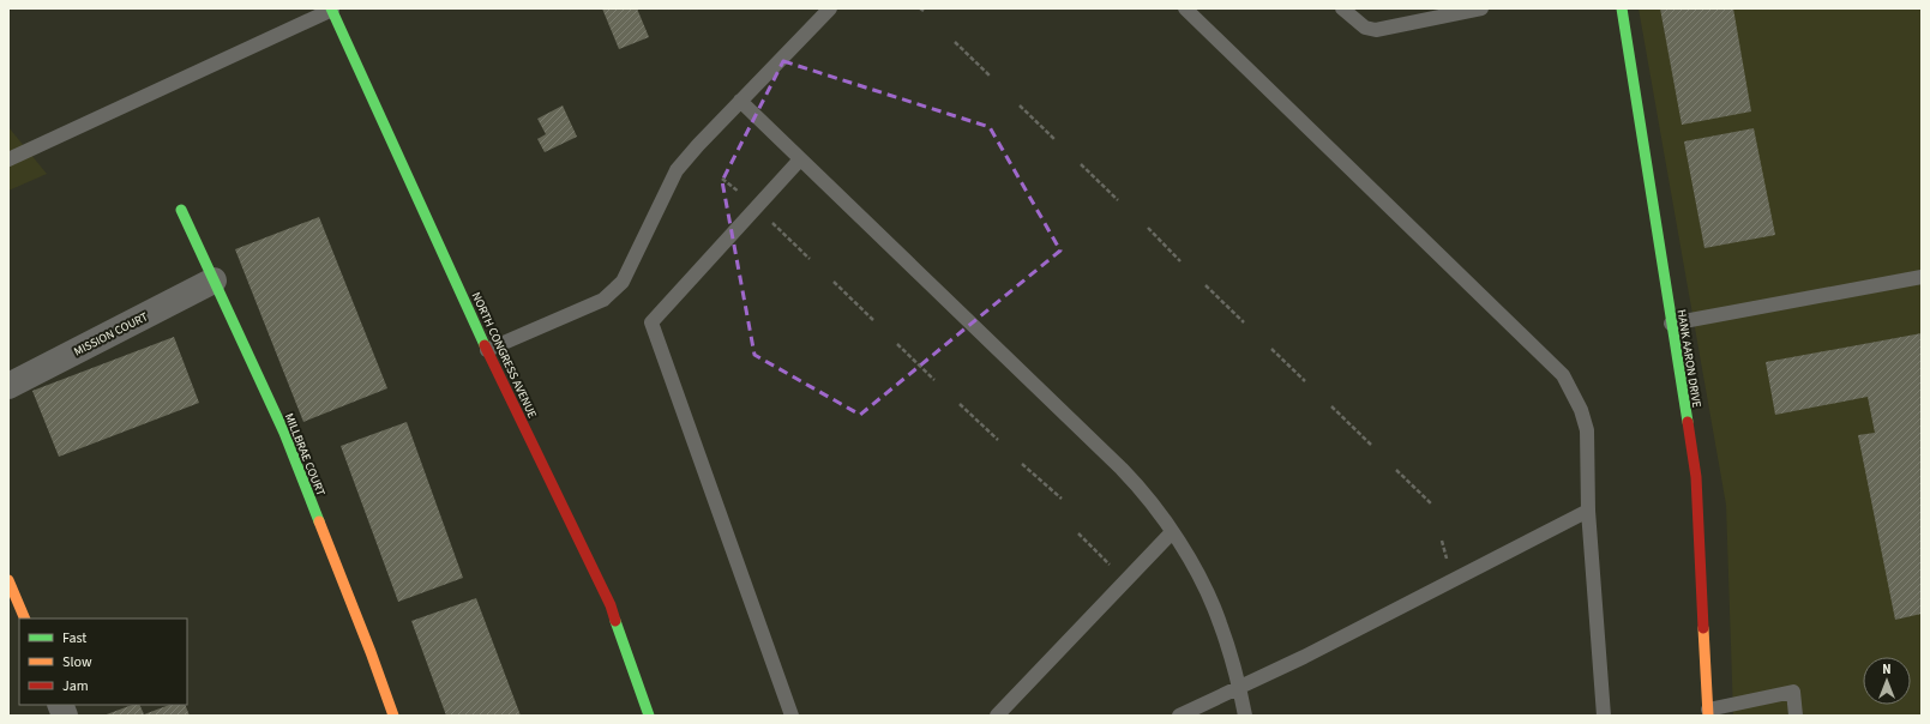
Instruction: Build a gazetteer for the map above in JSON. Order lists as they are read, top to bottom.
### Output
{
  "streets": {
    "street": [
      "MISSION COURT",
      "NORTH CONGRESS AVENUE",
      "HANK AARON DRIVE",
      "MILLBRAE COURT"
    ]
  },
  "crossings": [
    ["MISSION COURT", "MILLBRAE COURT"]
  ],
  "legend": ["Fast", "Slow", "Jam"],
  "north": "top"
}
